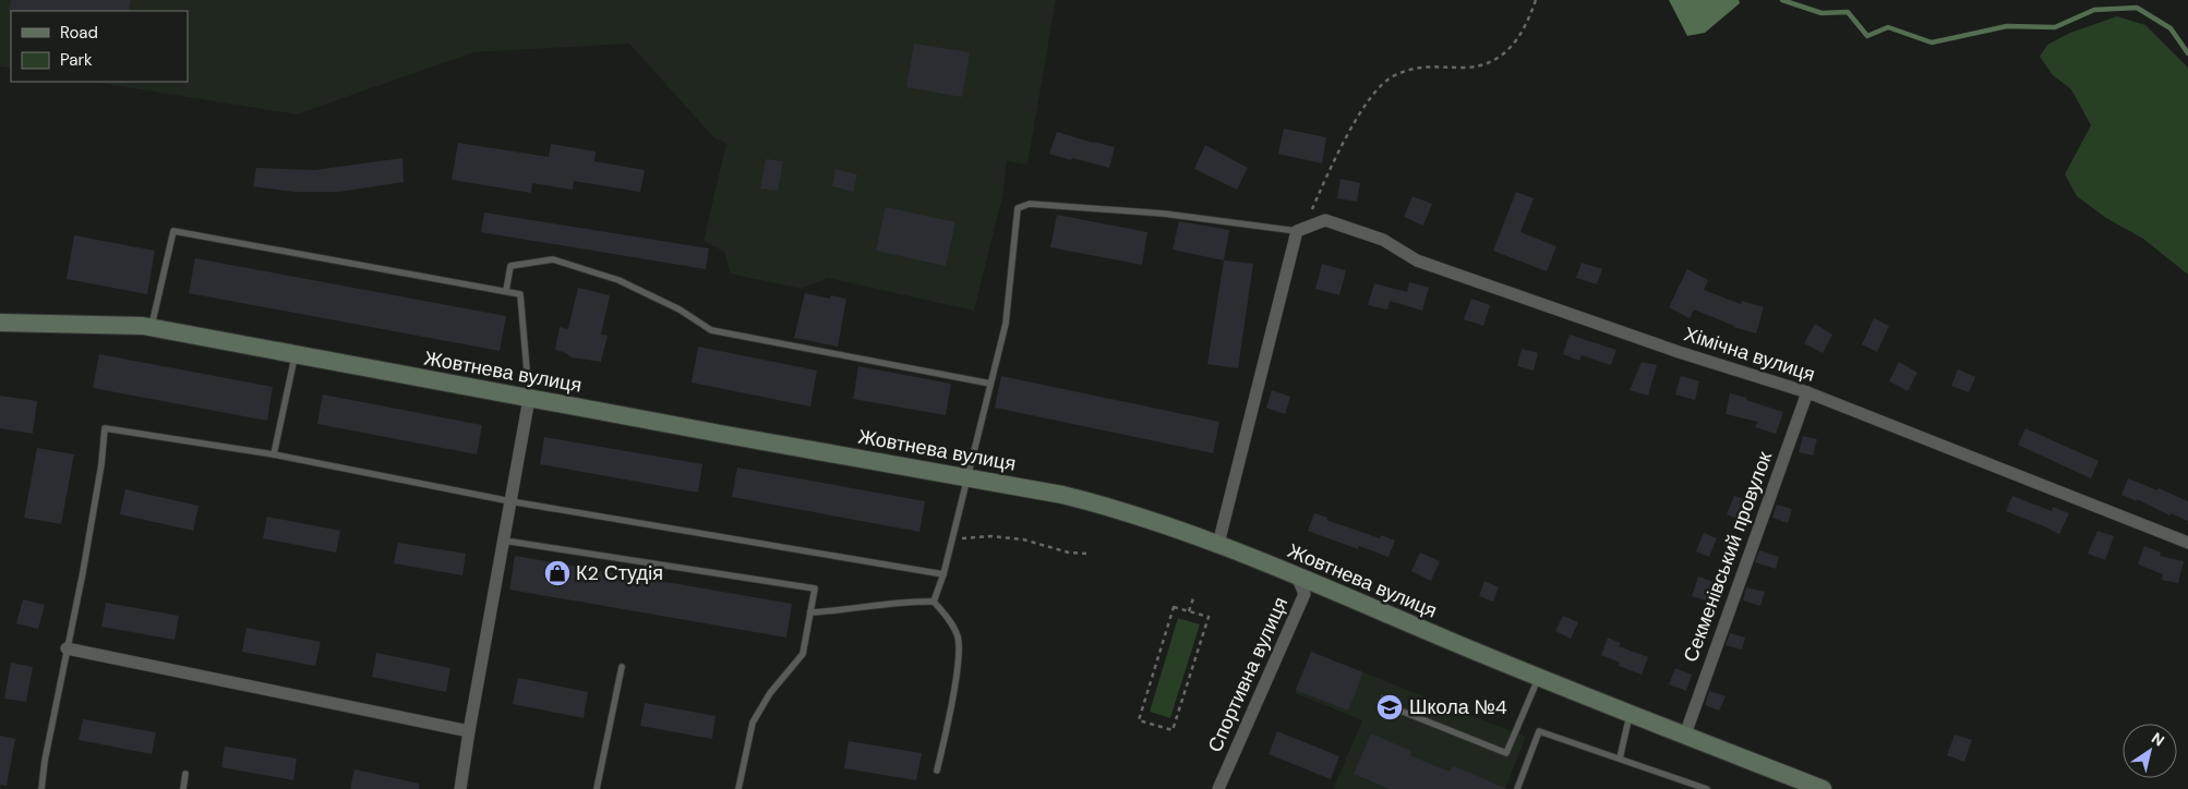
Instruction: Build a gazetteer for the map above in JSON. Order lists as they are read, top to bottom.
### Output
{
  "streets": {
    "main road": ["Жовтнева вулиця"],
    "street": ["Хімічна вулиця", "Секменівський провулок", "Спортивна вулиця"]
  },
  "crossings": [
    ["Хімічна вулиця", "Секменівський провулок"],
    ["Жовтнева вулиця", "Секменівський провулок"],
    ["Жовтнева вулиця", "Спортивна вулиця"]
  ],
  "places": {
    "shop": ["К2 Студiя"],
    "school or university": ["Школа №4"]
  },
  "legend": ["Road", "Park"],
  "north": "top right"
}
